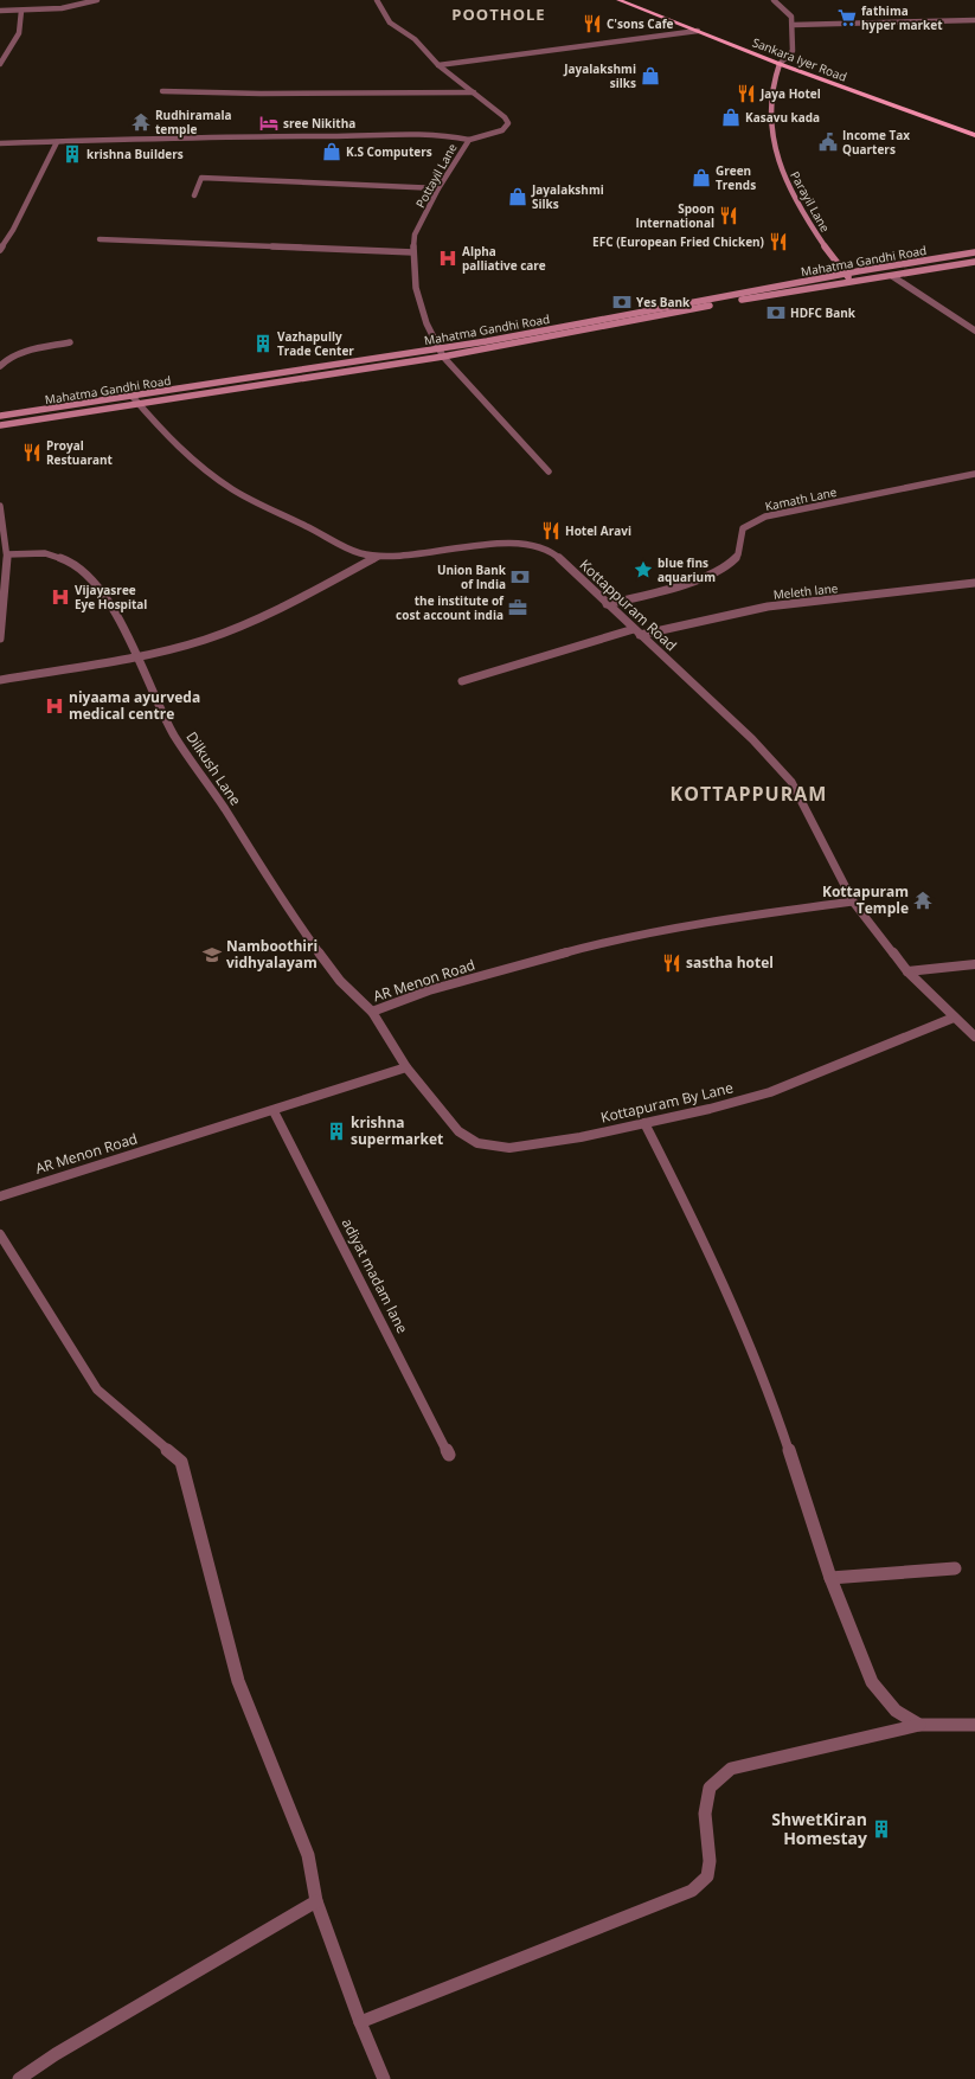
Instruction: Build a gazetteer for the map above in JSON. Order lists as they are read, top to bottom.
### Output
{
  "streets": {
    "main road": ["Sankara Iyer Road", "Parayil Lane", "Mahatma Gandhi Road"],
    "street": [
      "Pottayil Lane",
      "Kamath Lane",
      "Meleth lane",
      "Kottappuram Road",
      "Dilkush Lane",
      "AR Menon Road",
      "Kottapuram By Lane",
      "adiyat madam lane"
    ]
  },
  "crossings": [
    ["Sankara Iyer Road", "Parayil Lane"],
    ["Pottayil Lane", "Mahatma Gandhi Road"],
    ["Parayil Lane", "Mahatma Gandhi Road"],
    ["Mahatma Gandhi Road", "Kottappuram Road"],
    ["Kamath Lane", "Kottappuram Road"],
    ["Meleth lane", "Kottappuram Road"],
    ["Kottappuram Road", "AR Menon Road"],
    ["Kottappuram Road", "Kottapuram By Lane"],
    ["Dilkush Lane", "AR Menon Road"],
    ["AR Menon Road", "Kottapuram By Lane"],
    ["AR Menon Road", "adiyat madam lane"]
  ],
  "districts": ["POOTHOLE", "KOTTAPPURAM"],
  "places": {
    "supermarket": ["fathima hyper market"],
    "restaurant": [
      "C'sons Cafe",
      "Jaya Hotel",
      "Spoon International",
      "EFC (European Fried Chicken)",
      "Proyal Restuarant",
      "Hotel Aravi",
      "sastha hotel"
    ],
    "shop": [
      "Jayalakshmi silks",
      "Kasavu kada",
      "K.S Computers",
      "Green Trends",
      "Jayalakshmi Silks"
    ],
    "temple": ["Rudhiramala temple", "Kottapuram Temple"],
    "hotel": ["sree Nikitha"],
    "public building": ["Income Tax Quarters"],
    "building": [
      "krishna Builders",
      "Vazhapully Trade Center",
      "krishna supermarket",
      "ShwetKiran Homestay"
    ],
    "hospital": ["Alpha palliative care", "Vijayasree Eye Hospital", "niyaama ayurveda medical centre"],
    "bank": ["Yes Bank", "HDFC Bank", "Union Bank of India"],
    "place": ["blue fins aquarium"],
    "office": ["the institute of cost account india"],
    "school or university": ["Namboothiri vidhyalayam"]
  }
}
